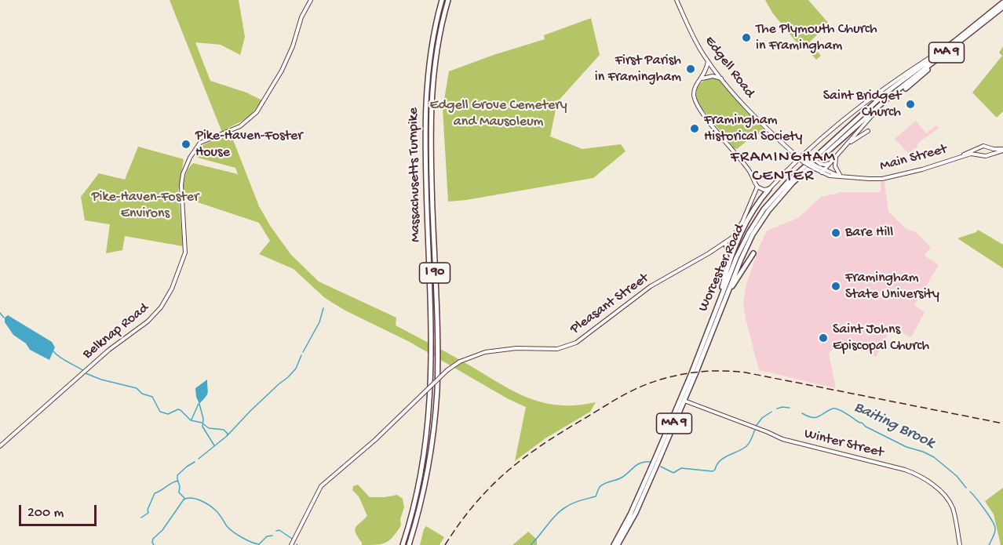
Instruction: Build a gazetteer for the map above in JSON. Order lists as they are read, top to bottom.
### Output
{
  "streets": {
    "highway": [
      "MA 9",
      "Massachusetts Turnpike",
      "Worcester Road",
      "I 90"
    ],
    "main road": [
      "Edgell Road",
      "Main Street",
      "Pleasant Street",
      "Belknap Road",
      "Winter Street"
    ]
  },
  "crossings": [
    ["Edgell Road", "Main Street"],
    ["Edgell Road", "Worcester Road"],
    ["Main Street", "Worcester Road"],
    ["Worcester Road", "Winter Street"]
  ],
  "districts": ["FRAMINGHAM CENTER"],
  "water": ["Baiting Brook"],
  "parks": ["Edgell Grove Cemetery and Mausoleum", "Pike-Haven-Foster Environs"],
  "places": [
    "The Plymouth Church in Framingham",
    "First Parish in Framingham",
    "Saint Bridget Church",
    "Framingham Historical Society",
    "Pike-Haven-Foster House",
    "Bare Hill",
    "Framingham State University",
    "Saint Johns Episcopal Church"
  ],
  "scale_bar": "200 m"
}
